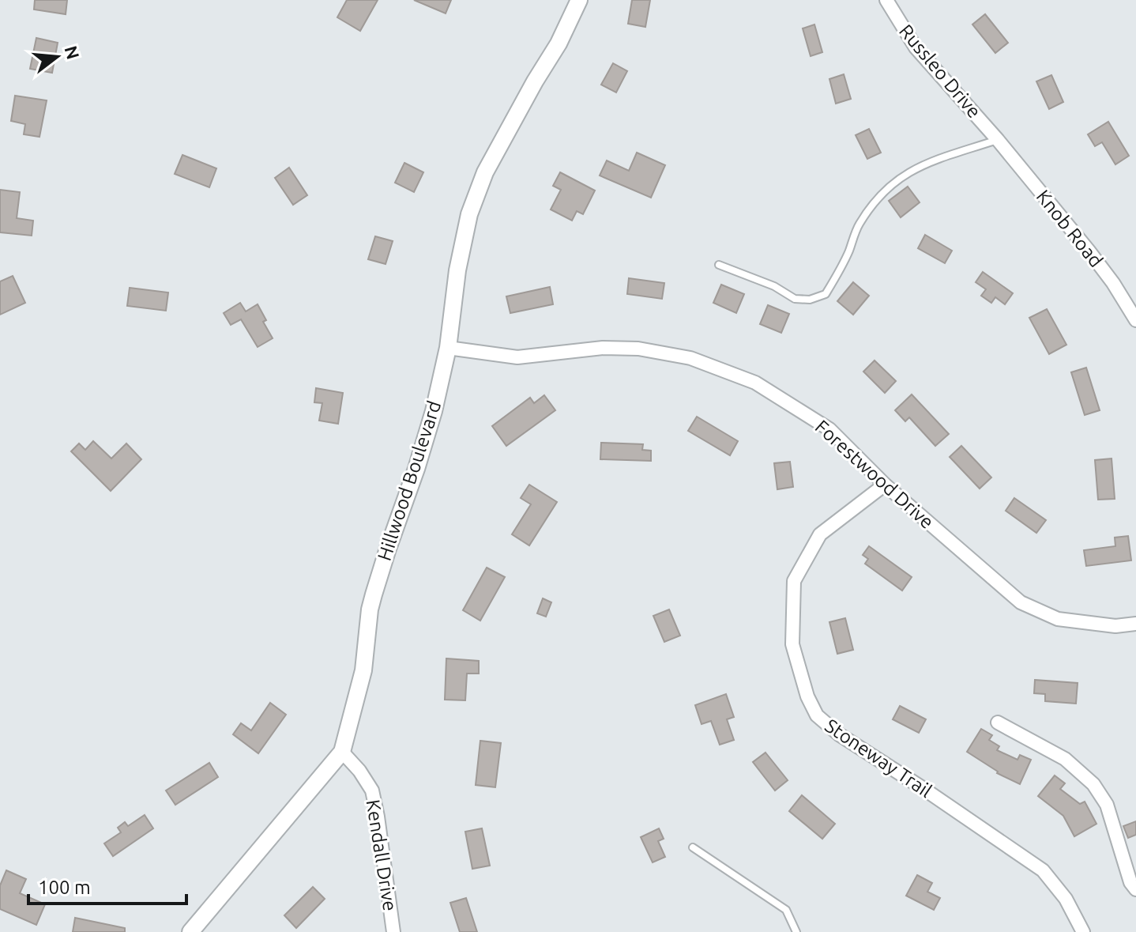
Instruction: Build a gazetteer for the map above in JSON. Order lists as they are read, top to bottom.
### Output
{
  "streets": {
    "street": [
      "Russleo Drive",
      "Knob Road",
      "Forestwood Drive",
      "Hillwood Boulevard",
      "Stoneway Trail",
      "Kendall Drive"
    ]
  },
  "crossings": [
    ["Russleo Drive", "Knob Road"],
    ["Forestwood Drive", "Hillwood Boulevard"],
    ["Forestwood Drive", "Stoneway Trail"],
    ["Hillwood Boulevard", "Kendall Drive"]
  ],
  "scale_bar": "100 m",
  "north": "right"
}
